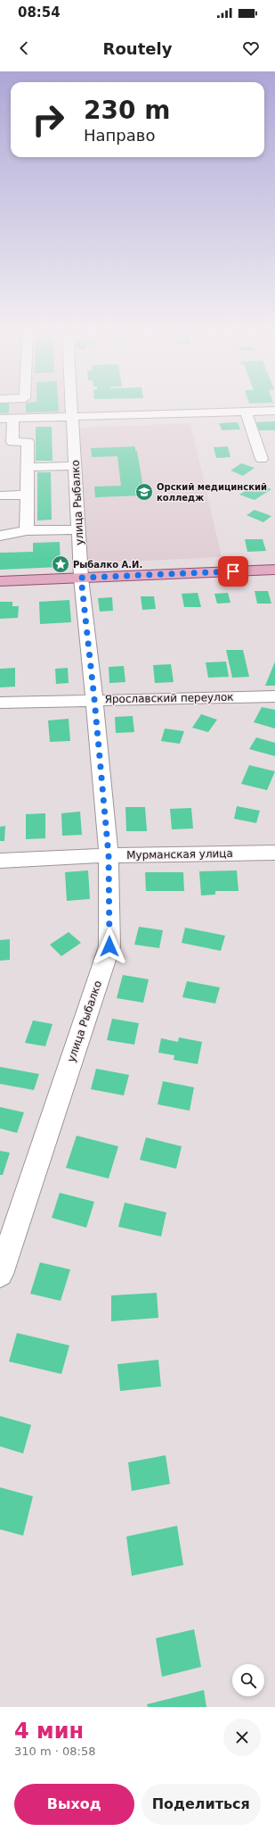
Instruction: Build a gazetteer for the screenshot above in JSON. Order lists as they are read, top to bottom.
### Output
{
  "streets": {
    "street": ["улица Рыбалко", "Ярославский переулок", "Мурманская улица"]
  },
  "crossings": [
    ["улица Рыбалко", "Ярославский переулок"],
    ["улица Рыбалко", "Мурманская улица"]
  ],
  "places": {
    "school or university": ["Орский медицинский колледж"],
    "place": ["Рыбалко А.И."]
  },
  "page": {
    "status": "08:54",
    "header": "Routely",
    "turn": ["230 m", "Направо"],
    "heading": ["4 мин", "310 m · 08:58"],
    "buttons": ["Выход", "Поделиться"]
  }
}
